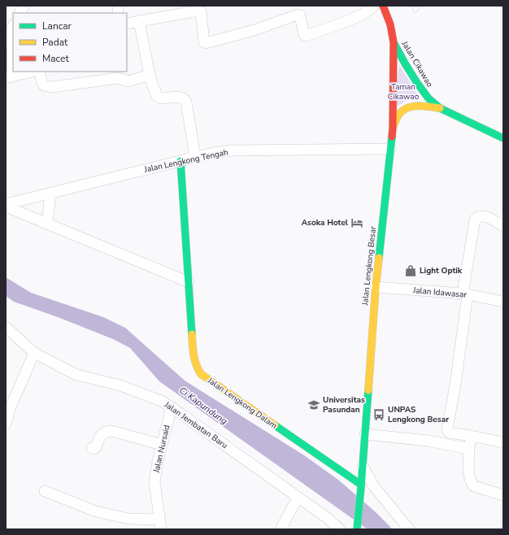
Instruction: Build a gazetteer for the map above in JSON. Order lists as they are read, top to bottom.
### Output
{
  "streets": {
    "street": [
      "Jalan Cikawao",
      "Jalan Lengkong Tengah",
      "Jalan Lengkong Besar",
      "Jalan Idawasar",
      "Jalan Lengkong Dalam",
      "Jalan Jembatan Baru",
      "Jalan Nursaid"
    ]
  },
  "crossings": [
    ["Jalan Cikawao", "Jalan Lengkong Besar"],
    ["Jalan Lengkong Tengah", "Jalan Lengkong Besar"],
    ["Jalan Lengkong Tengah", "Jalan Lengkong Dalam"],
    ["Jalan Lengkong Besar", "Jalan Idawasar"],
    ["Jalan Lengkong Besar", "Jalan Lengkong Dalam"],
    ["Jalan Jembatan Baru", "Jalan Nursaid"]
  ],
  "water": ["Ci Kapundung"],
  "parks": ["Taman Cikawao"],
  "places": {
    "hotel": ["Asoka Hotel"],
    "shop": ["Light Optik"],
    "school or university": ["Universitas Pasundan"],
    "bus stop": ["UNPAS Lengkong Besar"]
  },
  "legend": ["Lancar", "Padat", "Macet"]
}
